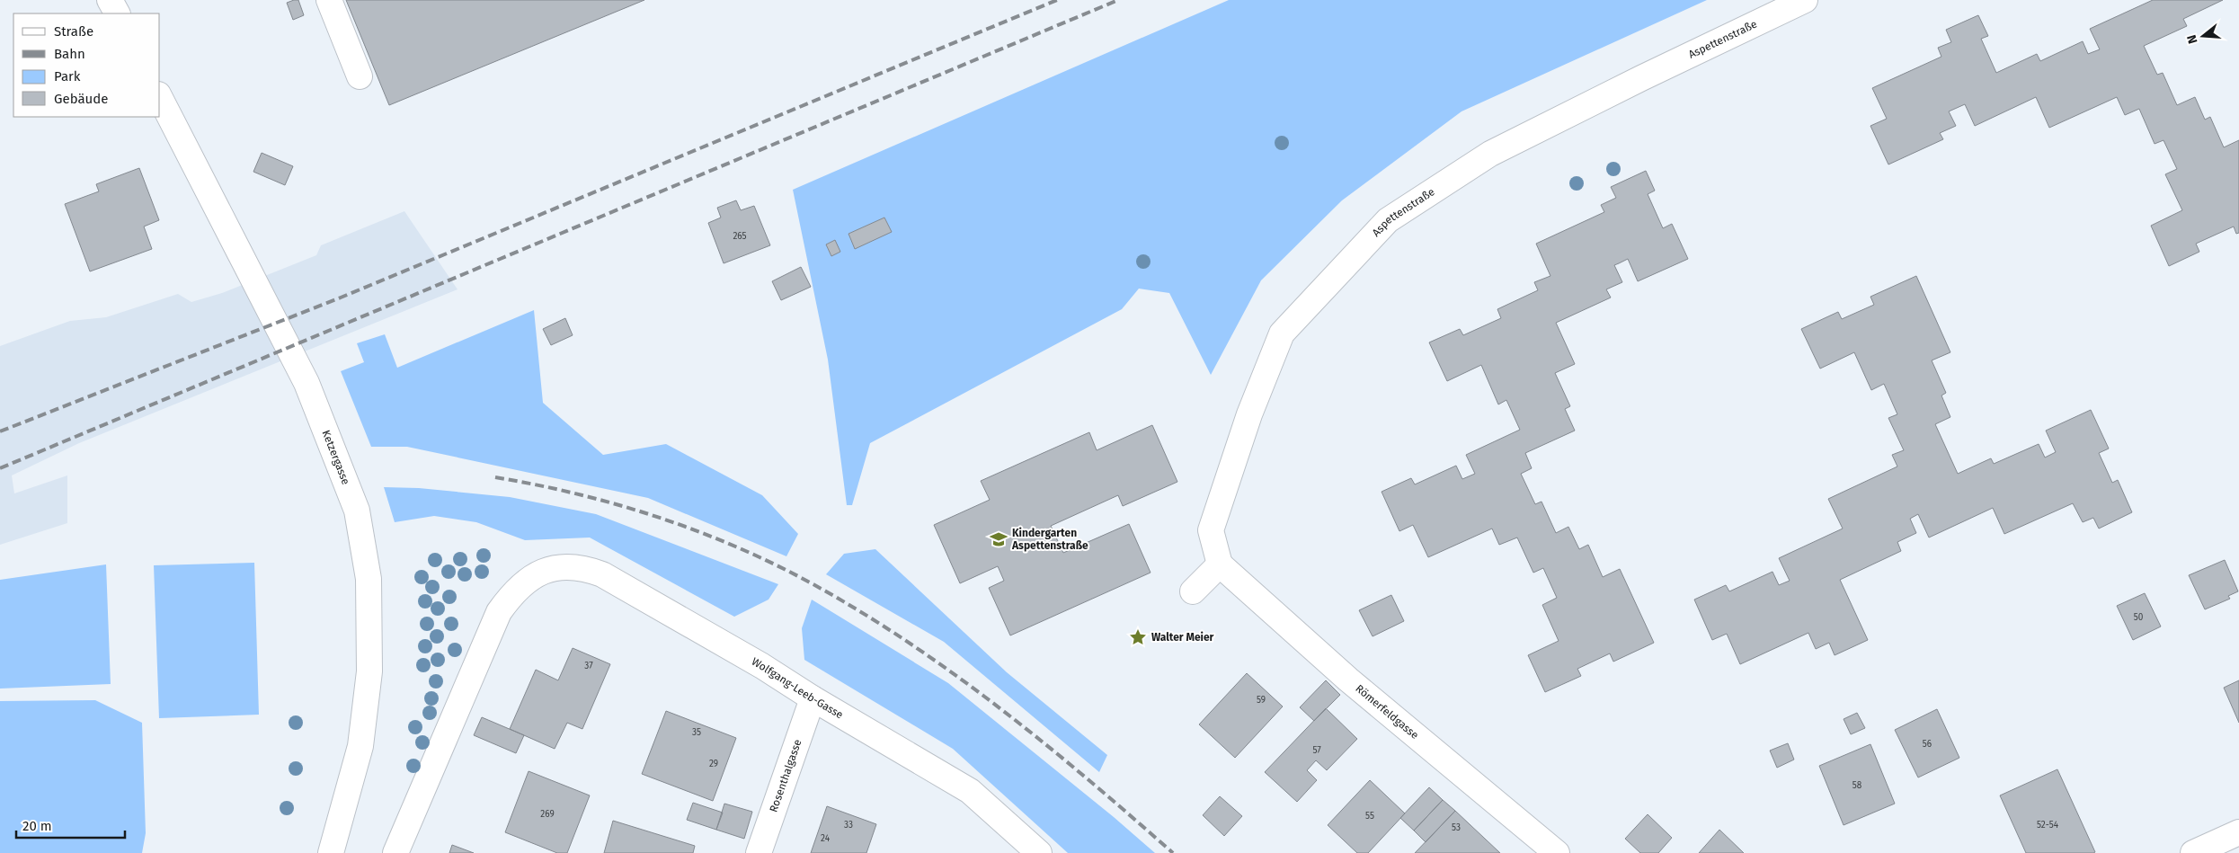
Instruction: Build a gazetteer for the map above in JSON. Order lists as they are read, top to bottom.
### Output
{
  "streets": {
    "street": [
      "Aspettenstraße",
      "Ketzergasse",
      "Wolfgang-Leeb-Gasse",
      "Römerfeldgasse",
      "Rosenthalgasse"
    ]
  },
  "crossings": [
    ["Aspettenstraße", "Römerfeldgasse"],
    ["Wolfgang-Leeb-Gasse", "Rosenthalgasse"]
  ],
  "places": {
    "school or university": ["Kindergarten Aspettenstraße"],
    "place": ["Walter Meier"]
  },
  "house_numbers": [
    "265",
    "50",
    "37",
    "59",
    "35",
    "56",
    "57",
    "29",
    "58",
    "269",
    "55",
    "33",
    "52-54",
    "53",
    "24"
  ],
  "legend": [
    "Straße",
    "Bahn",
    "Park",
    "Gebäude"
  ],
  "scale_bar": "20 m",
  "north": "left"
}
